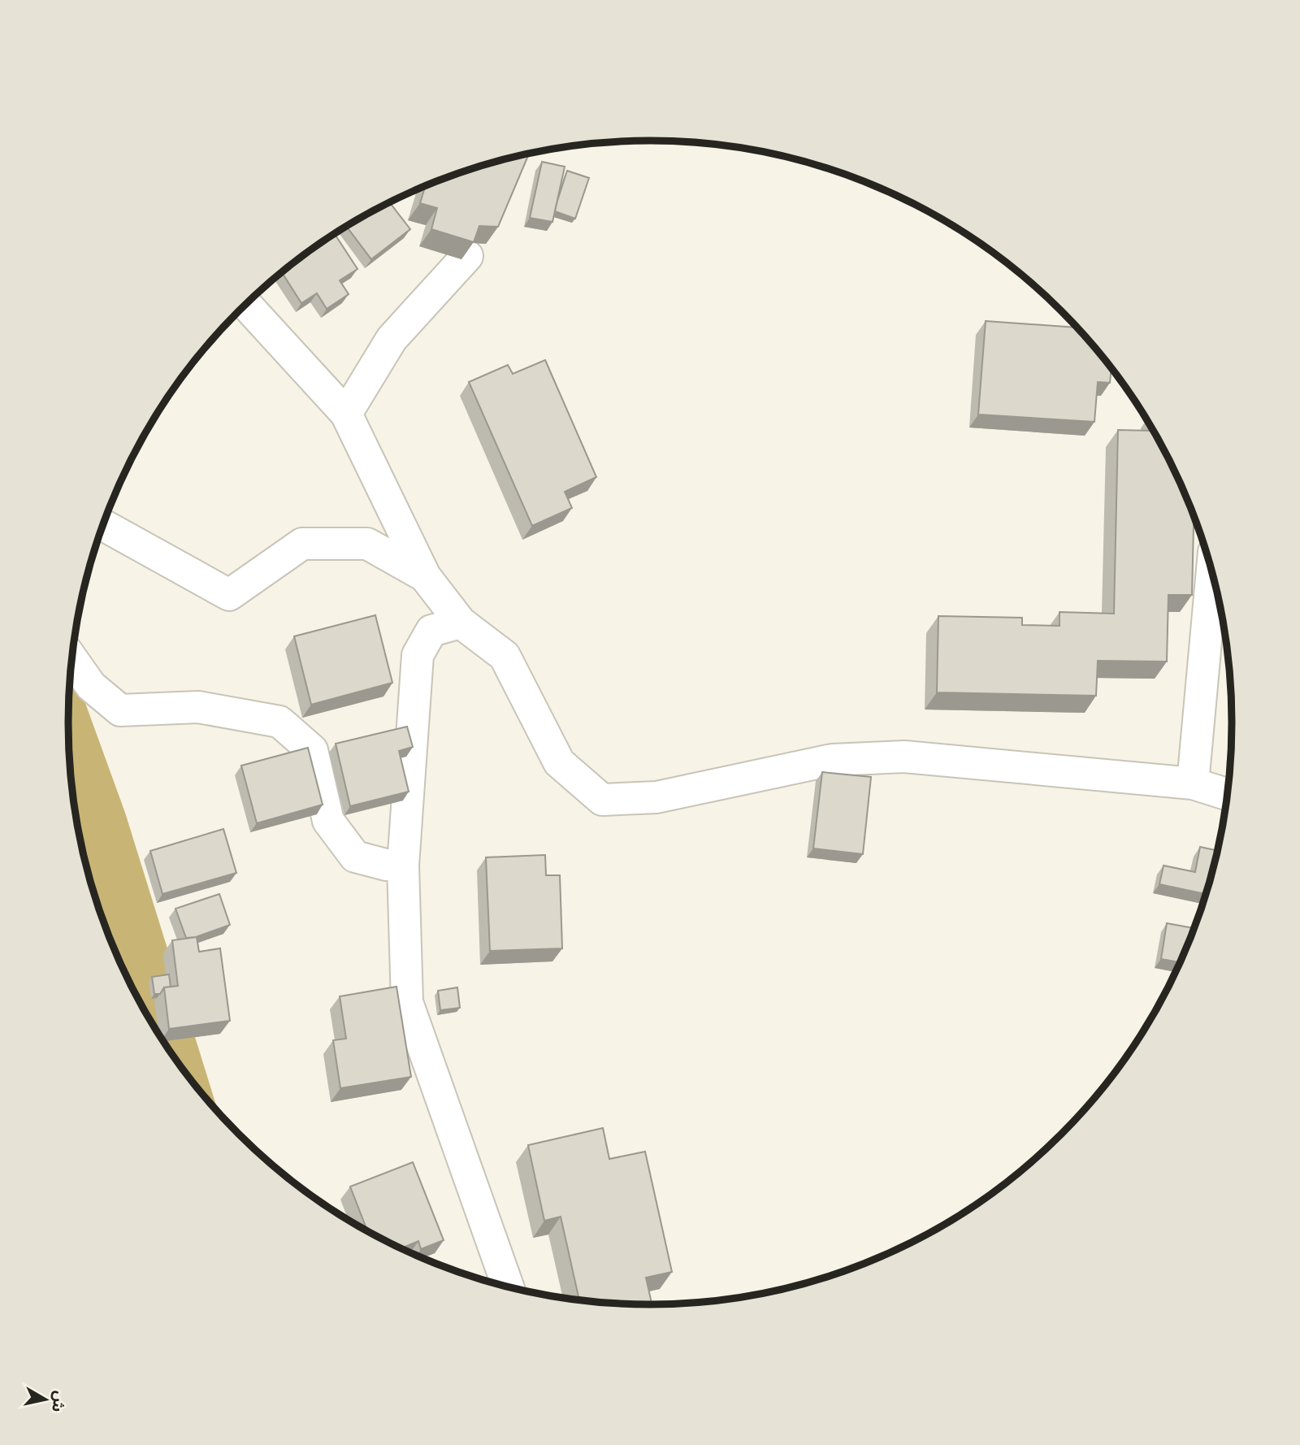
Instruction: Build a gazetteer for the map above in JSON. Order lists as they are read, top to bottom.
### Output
{
  "north": "right"
}
